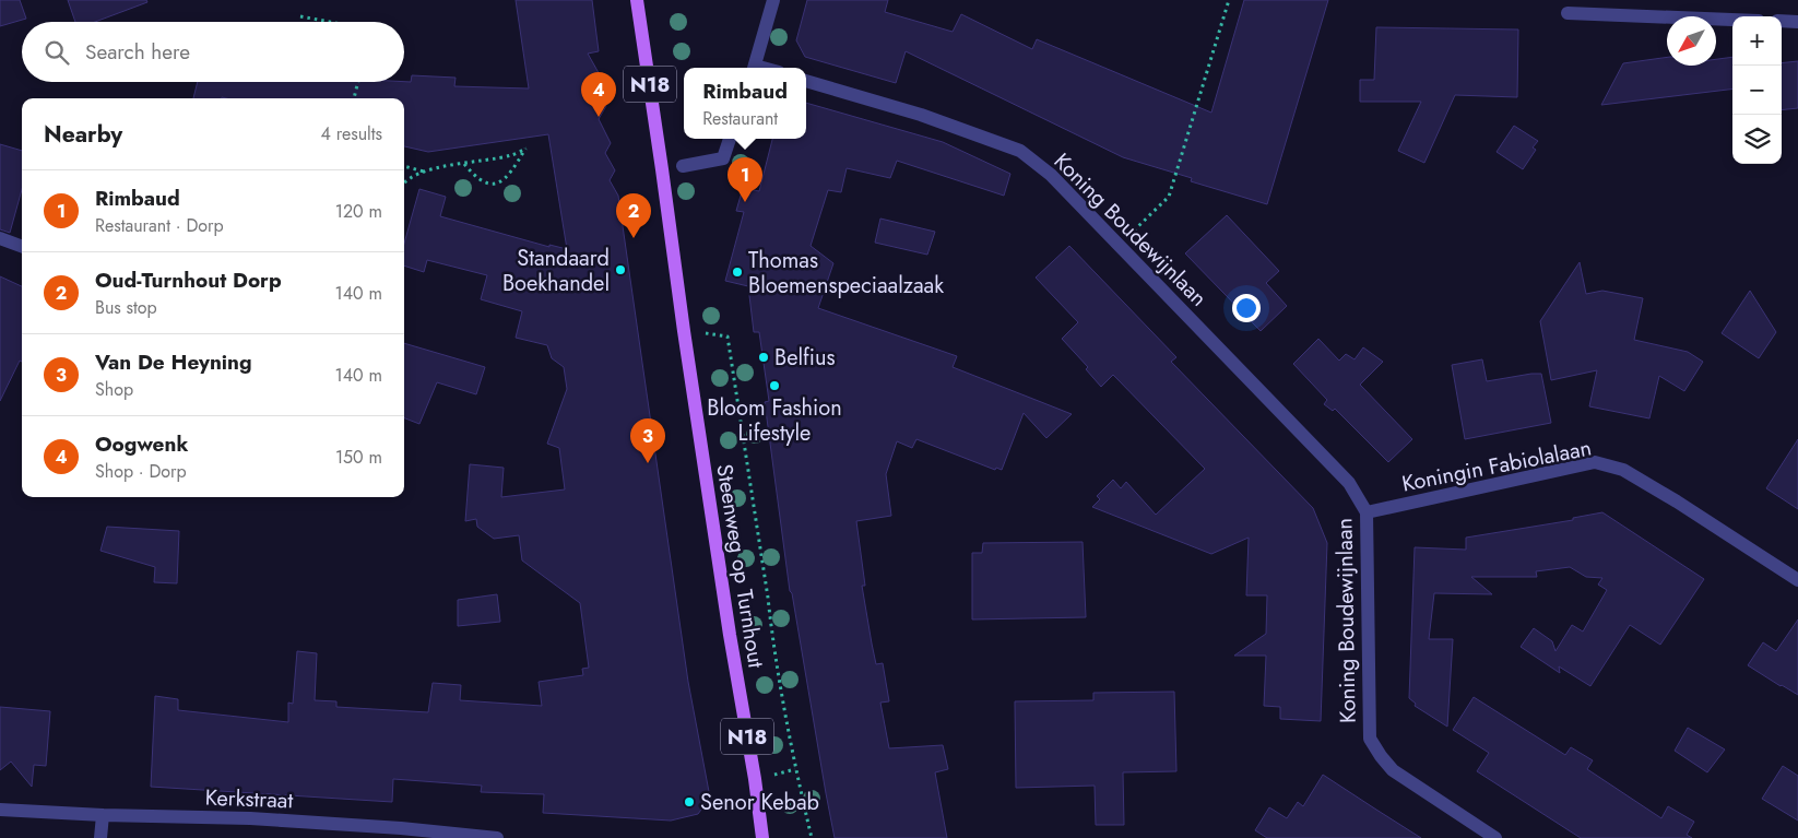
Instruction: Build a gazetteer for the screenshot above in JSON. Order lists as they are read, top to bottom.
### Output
{
  "streets": {
    "main road": ["N18", "Steenweg op Turnhout"],
    "street": ["Koning Boudewijnlaan", "Koningin Fabiolalaan", "Kerkstraat"]
  },
  "crossings": [
    ["Koning Boudewijnlaan", "Koningin Fabiolalaan"]
  ],
  "places": [
    "Standaard Boekhandel",
    "Thomas Bloemenspeciaalzaak",
    "Belfius",
    "Bloom Fashion Lifestyle",
    "Senor Kebab"
  ],
  "north": "bottom left",
  "page": {
    "map_buttons": ["+", "−"],
    "search": "Search here",
    "popup": ["Rimbaud", "Restaurant"],
    "pins": [
      "4",
      "1",
      "2",
      "3"
    ],
    "heading": ["Nearby", "4 results"],
    "list": [
      {
        "mark": "1",
        "name": "Rimbaud",
        "note": "Restaurant · Dorp",
        "value": "120 m"
      },
      {
        "mark": "2",
        "name": "Oud-Turnhout Dorp",
        "note": "Bus stop",
        "value": "140 m"
      },
      {
        "mark": "3",
        "name": "Van De Heyning",
        "note": "Shop",
        "value": "140 m"
      },
      {
        "mark": "4",
        "name": "Oogwenk",
        "note": "Shop · Dorp",
        "value": "150 m"
      }
    ]
  }
}
